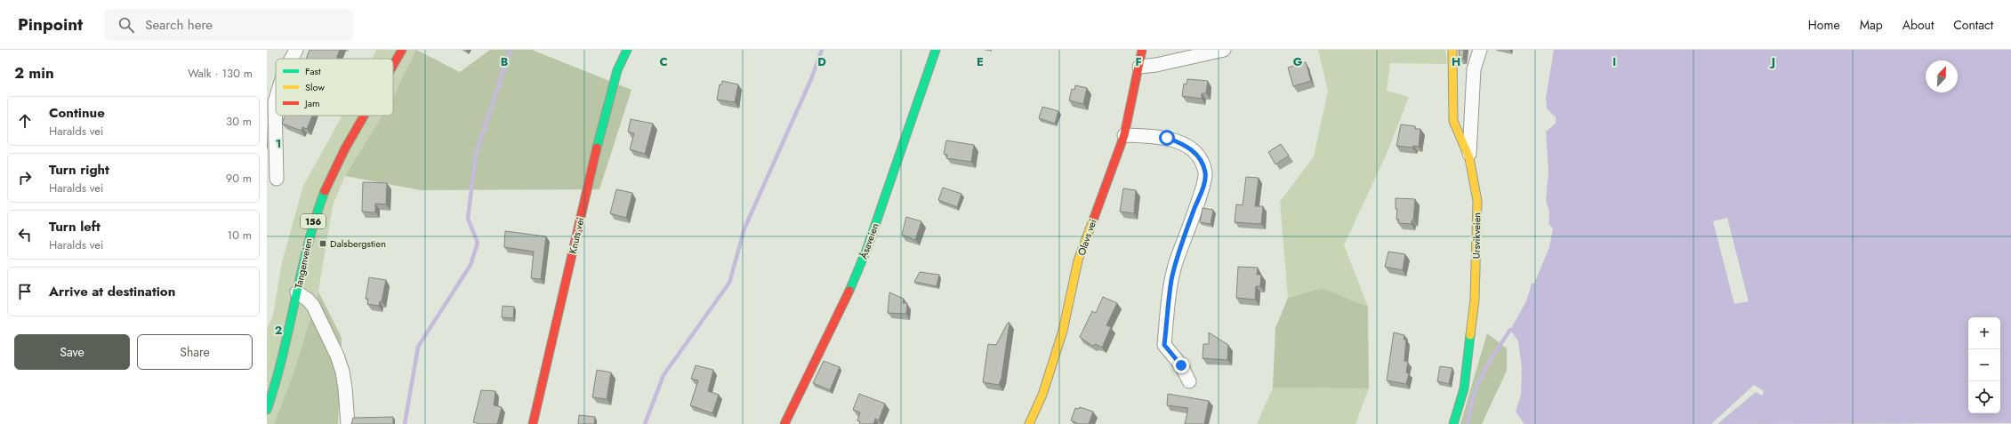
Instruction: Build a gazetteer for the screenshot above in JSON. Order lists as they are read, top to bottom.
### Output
{
  "streets": {
    "street": [
      "156",
      "Knuts vei",
      "Ursvikveien",
      "Olavs vei",
      "Åsaveien",
      "Tangenveien"
    ]
  },
  "places": {
    "transit": ["Dalsbergstien"]
  },
  "legend": ["Fast", "Slow", "Jam"],
  "north": "top right",
  "page": {
    "header": "Pinpoint",
    "search": "Search here",
    "nav": [
      "Home",
      "Map",
      "About",
      "Contact"
    ],
    "heading": ["2 min", "Walk · 130 m"],
    "list": [
      ["Continue", "Haralds vei", "30 m"],
      ["Turn right", "Haralds vei", "90 m"],
      ["Turn left", "Haralds vei", "10 m"],
      "Arrive at destination"
    ],
    "map_buttons": ["+", "−"],
    "buttons": ["Save", "Share"]
  },
  "grid": {
    "columns": [
      "B",
      "C",
      "D",
      "E",
      "F",
      "G",
      "H",
      "I",
      "J"
    ],
    "rows": ["1", "2"]
  }
}
